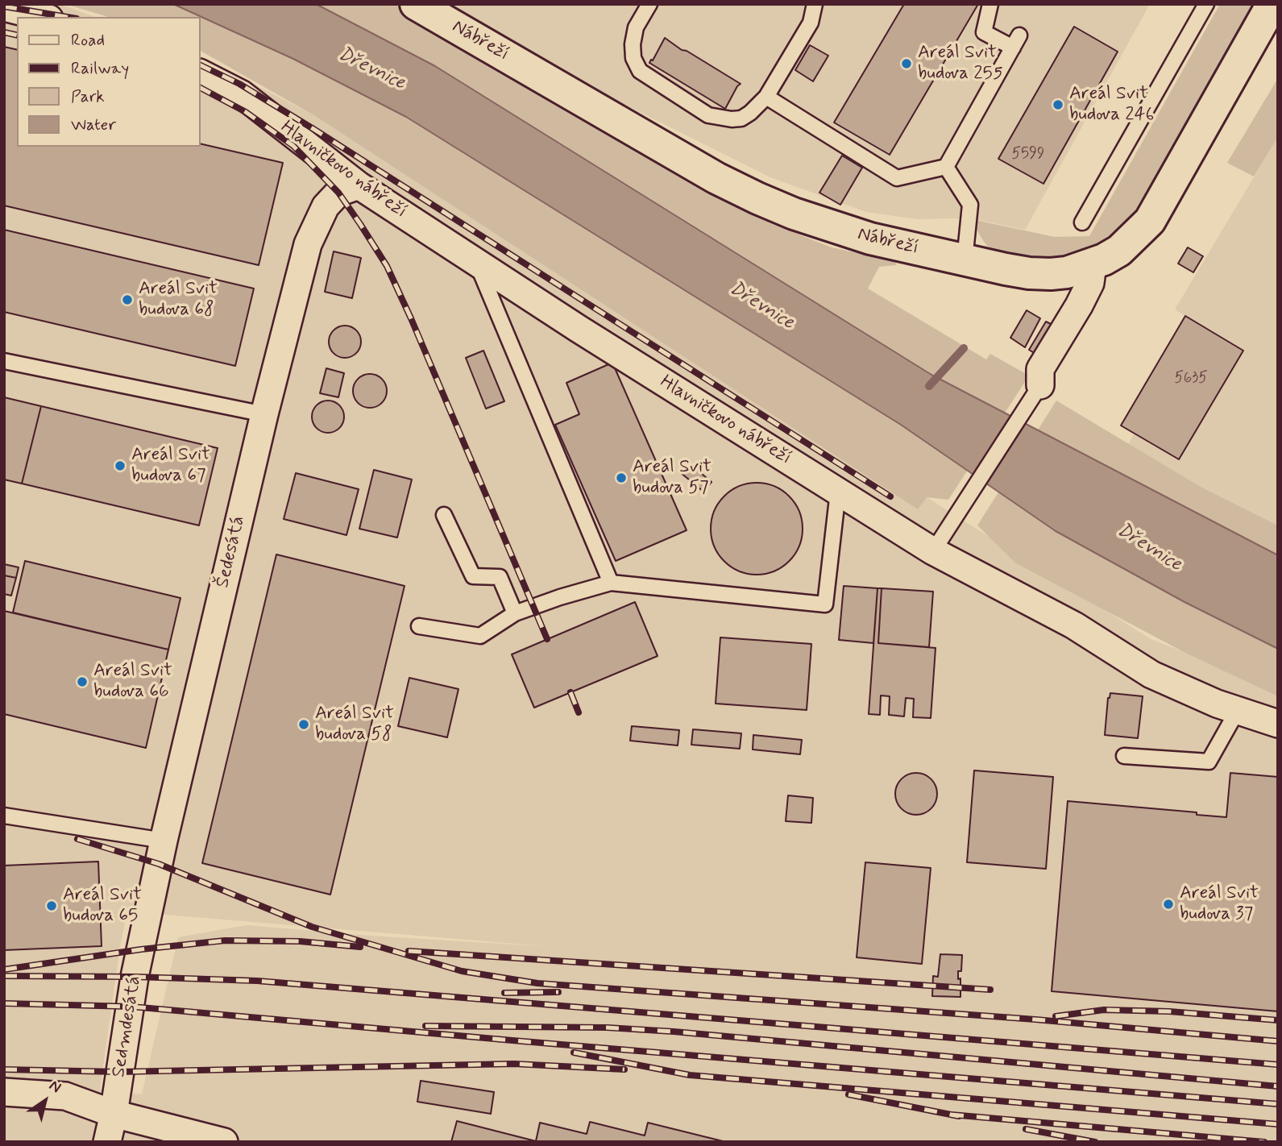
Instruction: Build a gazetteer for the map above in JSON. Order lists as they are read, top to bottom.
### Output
{
  "streets": {
    "street": [
      "Nábřeží",
      "Hlavničkovo nábřeží",
      "Šedesátá",
      "Sedmdesátá"
    ]
  },
  "crossings": [
    ["Hlavničkovo nábřeží", "Šedesátá"],
    ["Šedesátá", "Sedmdesátá"]
  ],
  "water": ["Dřevnice"],
  "places": [
    "Areál Svit budova 255",
    "Areál Svit budova 246",
    "Areál Svit budova 68",
    "Areál Svit budova 67",
    "Areál Svit budova 57",
    "Areál Svit budova 66",
    "Areál Svit budova 58",
    "Areál Svit budova 37",
    "Areál Svit budova 65"
  ],
  "house_numbers": ["5599", "5635"],
  "legend": [
    "Road",
    "Railway",
    "Park",
    "Water"
  ],
  "north": "top right"
}
